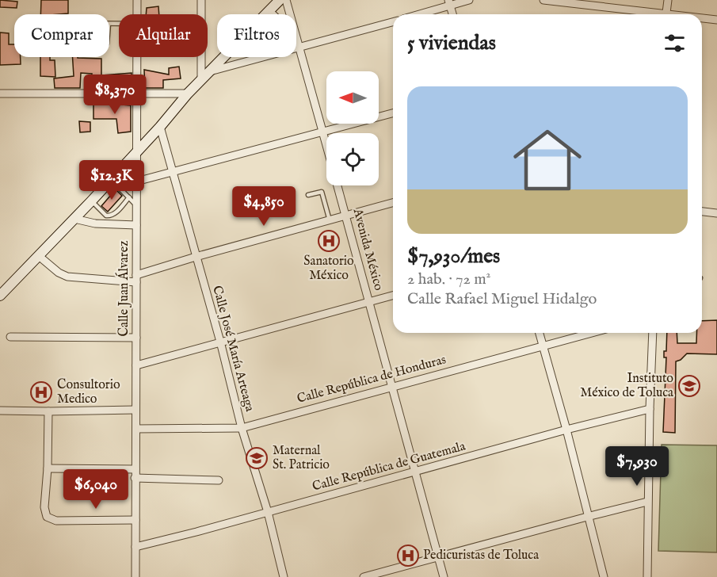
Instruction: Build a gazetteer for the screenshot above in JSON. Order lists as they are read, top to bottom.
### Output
{
  "streets": {
    "street": [
      "Avenida México",
      "Calle Juan Álvarez",
      "Calle José María Arteaga",
      "Calle República de Honduras",
      "Calle República de Guatemala"
    ]
  },
  "crossings": [
    ["Avenida México", "Calle República de Honduras"],
    ["Avenida México", "Calle República de Guatemala"],
    ["Calle Juan Álvarez", "Calle República de Honduras"],
    ["Calle Juan Álvarez", "Calle República de Guatemala"],
    ["Calle José María Arteaga", "Calle República de Honduras"],
    ["Calle José María Arteaga", "Calle República de Guatemala"]
  ],
  "places": {
    "hospital": ["Sanatorio México", "Consultorio Medico", "Pedicuristas de Toluca"],
    "school or university": ["Instituto México de Toluca", "Maternal St. Patricio"]
  },
  "north": "left",
  "page": {
    "chip": ["Comprar", "Alquilar", "Filtros"],
    "heading": "5 viviendas",
    "list": [
      {
        "name": "$7,930/mes",
        "note": "2 hab. · 72 m² · Calle Rafael Miguel Hidalgo"
      }
    ],
    "price": [
      "$8,370",
      "$12.3K",
      "$4,850",
      "$7,930",
      "$6,040"
    ]
  }
}
